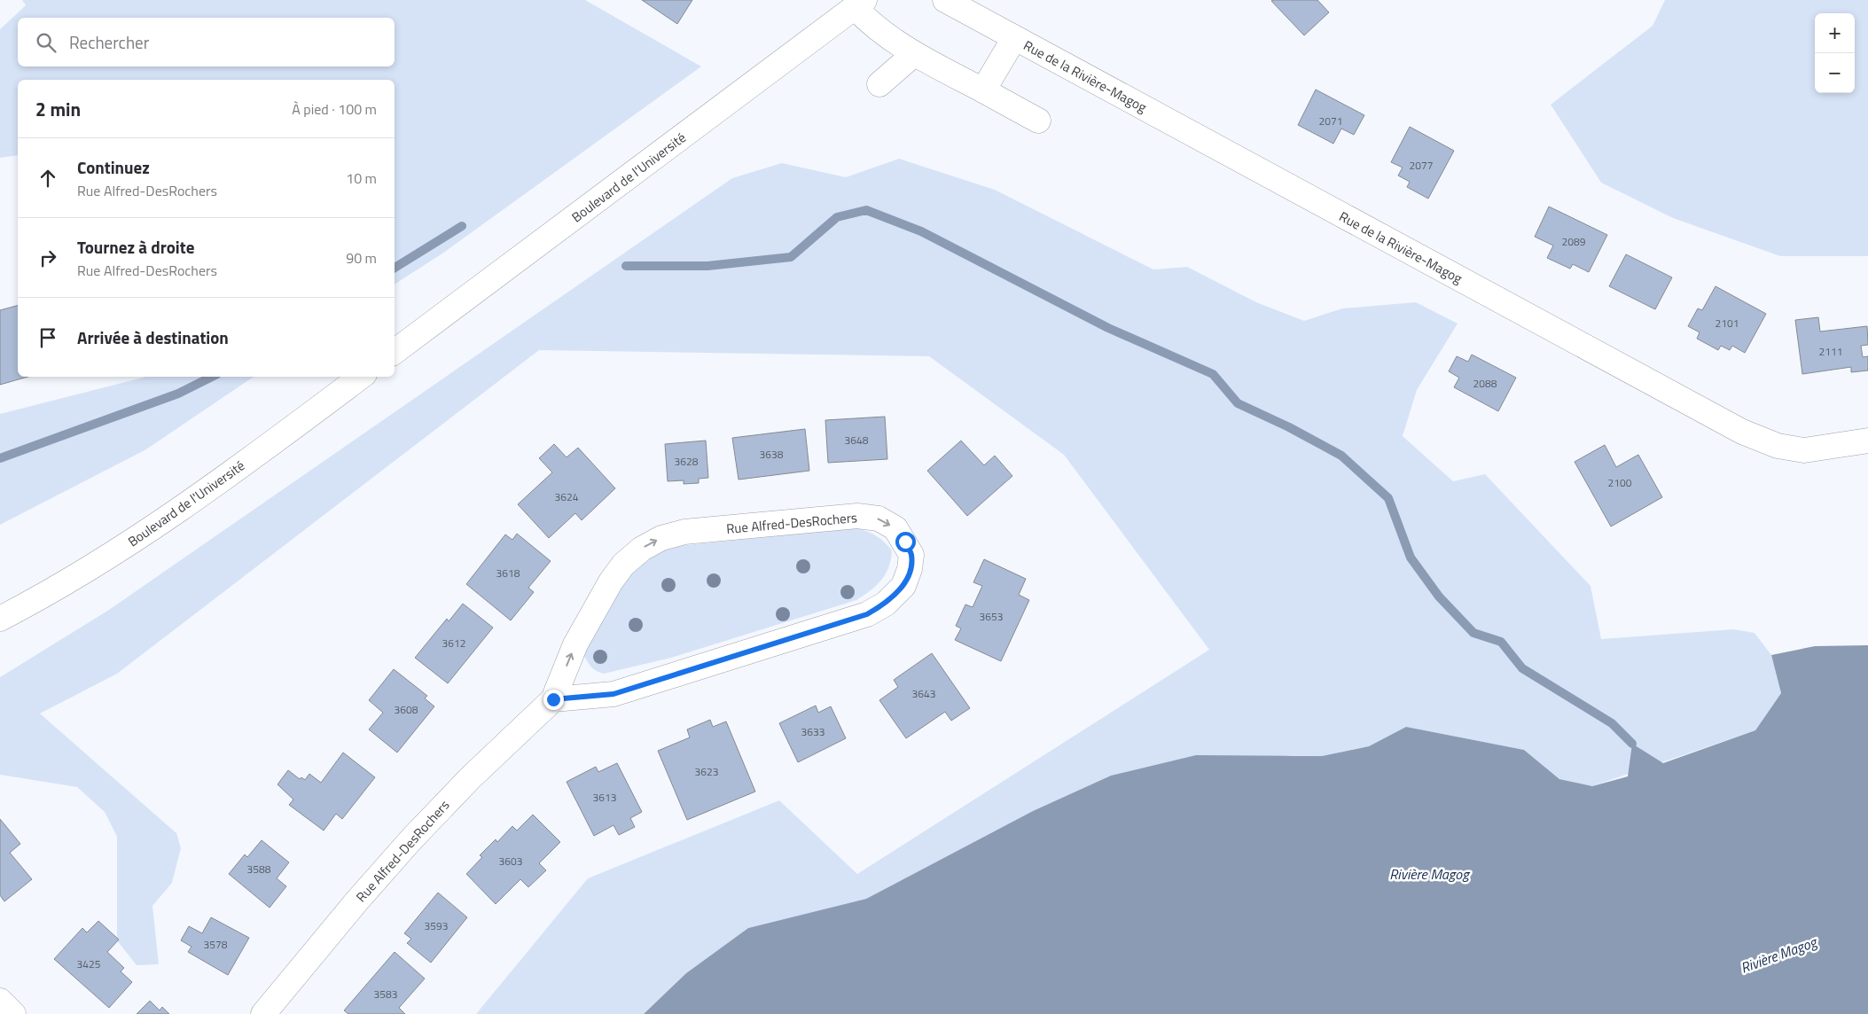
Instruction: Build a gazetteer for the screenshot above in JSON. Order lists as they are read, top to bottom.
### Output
{
  "streets": {
    "street": ["Rue de la Rivière-Magog", "Boulevard de l'Université", "Rue Alfred-DesRochers"]
  },
  "water": ["Rivière Magog"],
  "house_numbers": [
    "2071",
    "2077",
    "2089",
    "2101",
    "2111",
    "2088",
    "3648",
    "3638",
    "3628",
    "2100",
    "3624",
    "3618",
    "3653",
    "3612",
    "3643",
    "3608",
    "3633",
    "3623",
    "3613",
    "3603",
    "3588",
    "3593",
    "3578",
    "3425",
    "3583"
  ],
  "page": {
    "map_buttons": ["+", "−"],
    "search": "Rechercher",
    "heading": ["2 min", "À pied · 100 m"],
    "list": [
      ["Continuez", "Rue Alfred-DesRochers", "10 m"],
      ["Tournez à droite", "Rue Alfred-DesRochers", "90 m"],
      "Arrivée à destination"
    ]
  }
}
